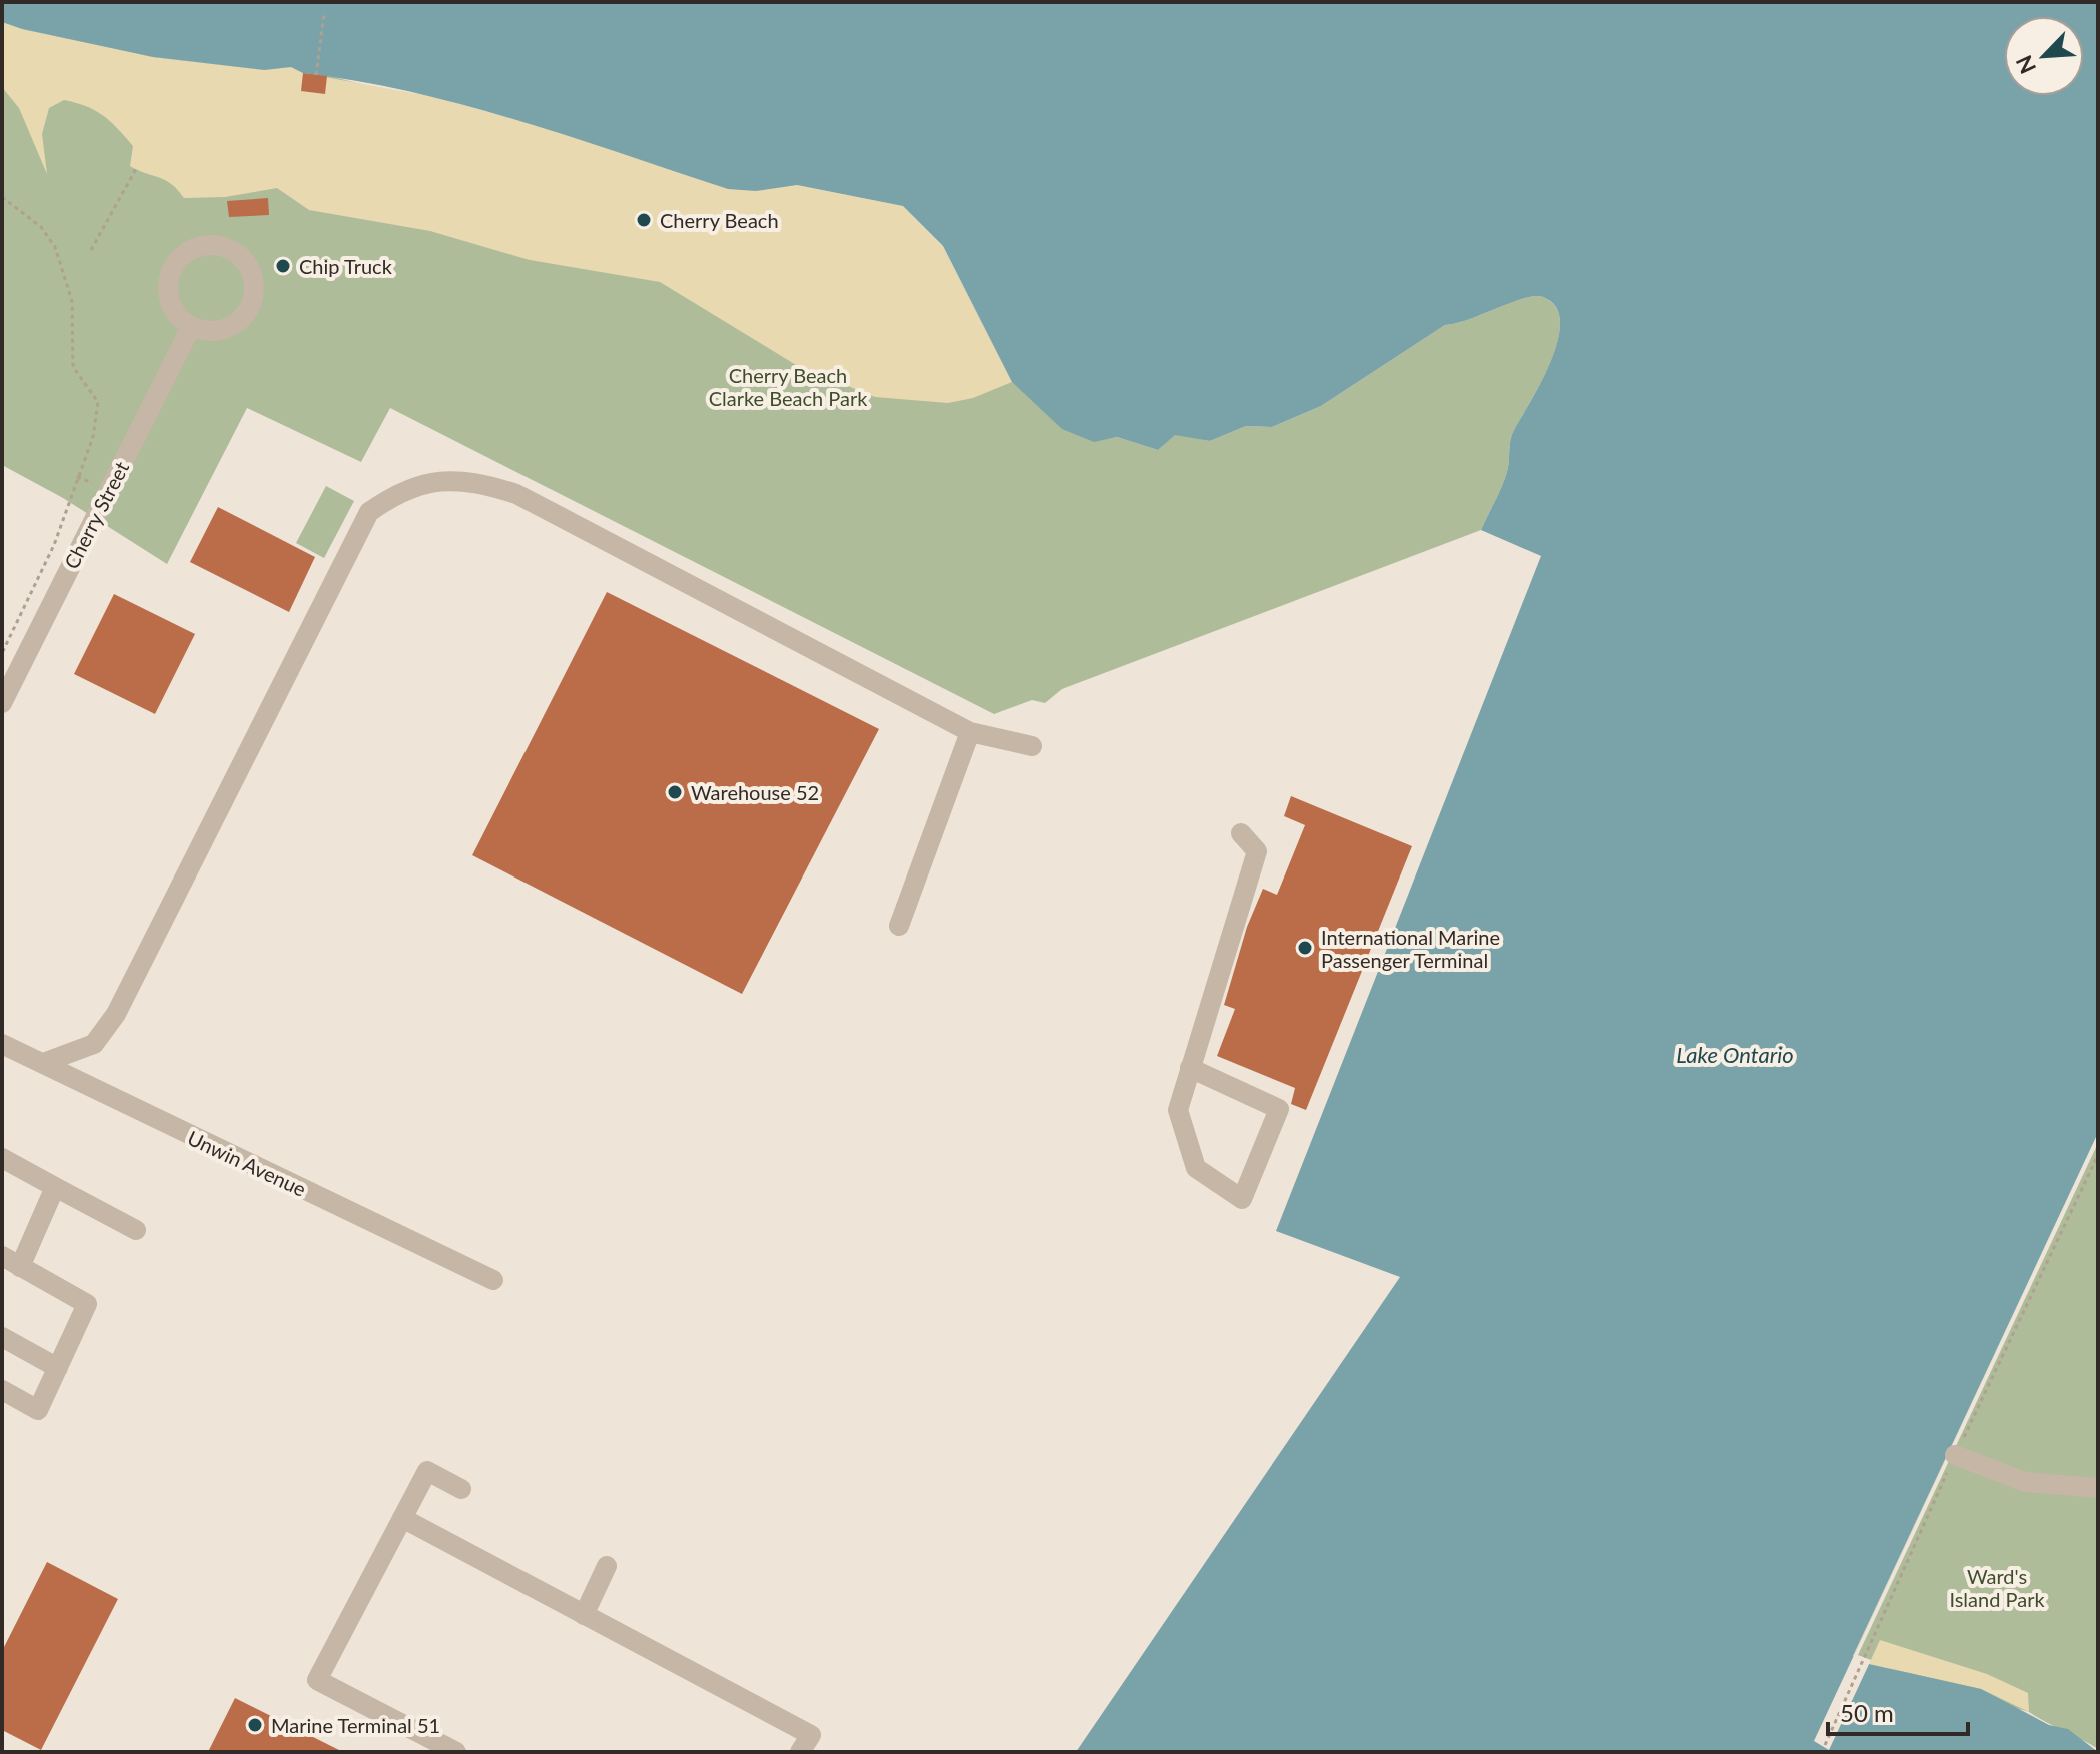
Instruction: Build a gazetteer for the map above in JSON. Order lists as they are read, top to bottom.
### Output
{
  "streets": {
    "street": ["Cherry Street", "Unwin Avenue"]
  },
  "water": ["Lake Ontario"],
  "parks": ["Cherry Beach Clarke Beach Park", "Ward's Island Park"],
  "places": [
    "Cherry Beach",
    "Chip Truck",
    "Warehouse 52",
    "International Marine Passenger Terminal",
    "Marine Terminal 51"
  ],
  "scale_bar": "50 m",
  "north": "bottom left"
}
